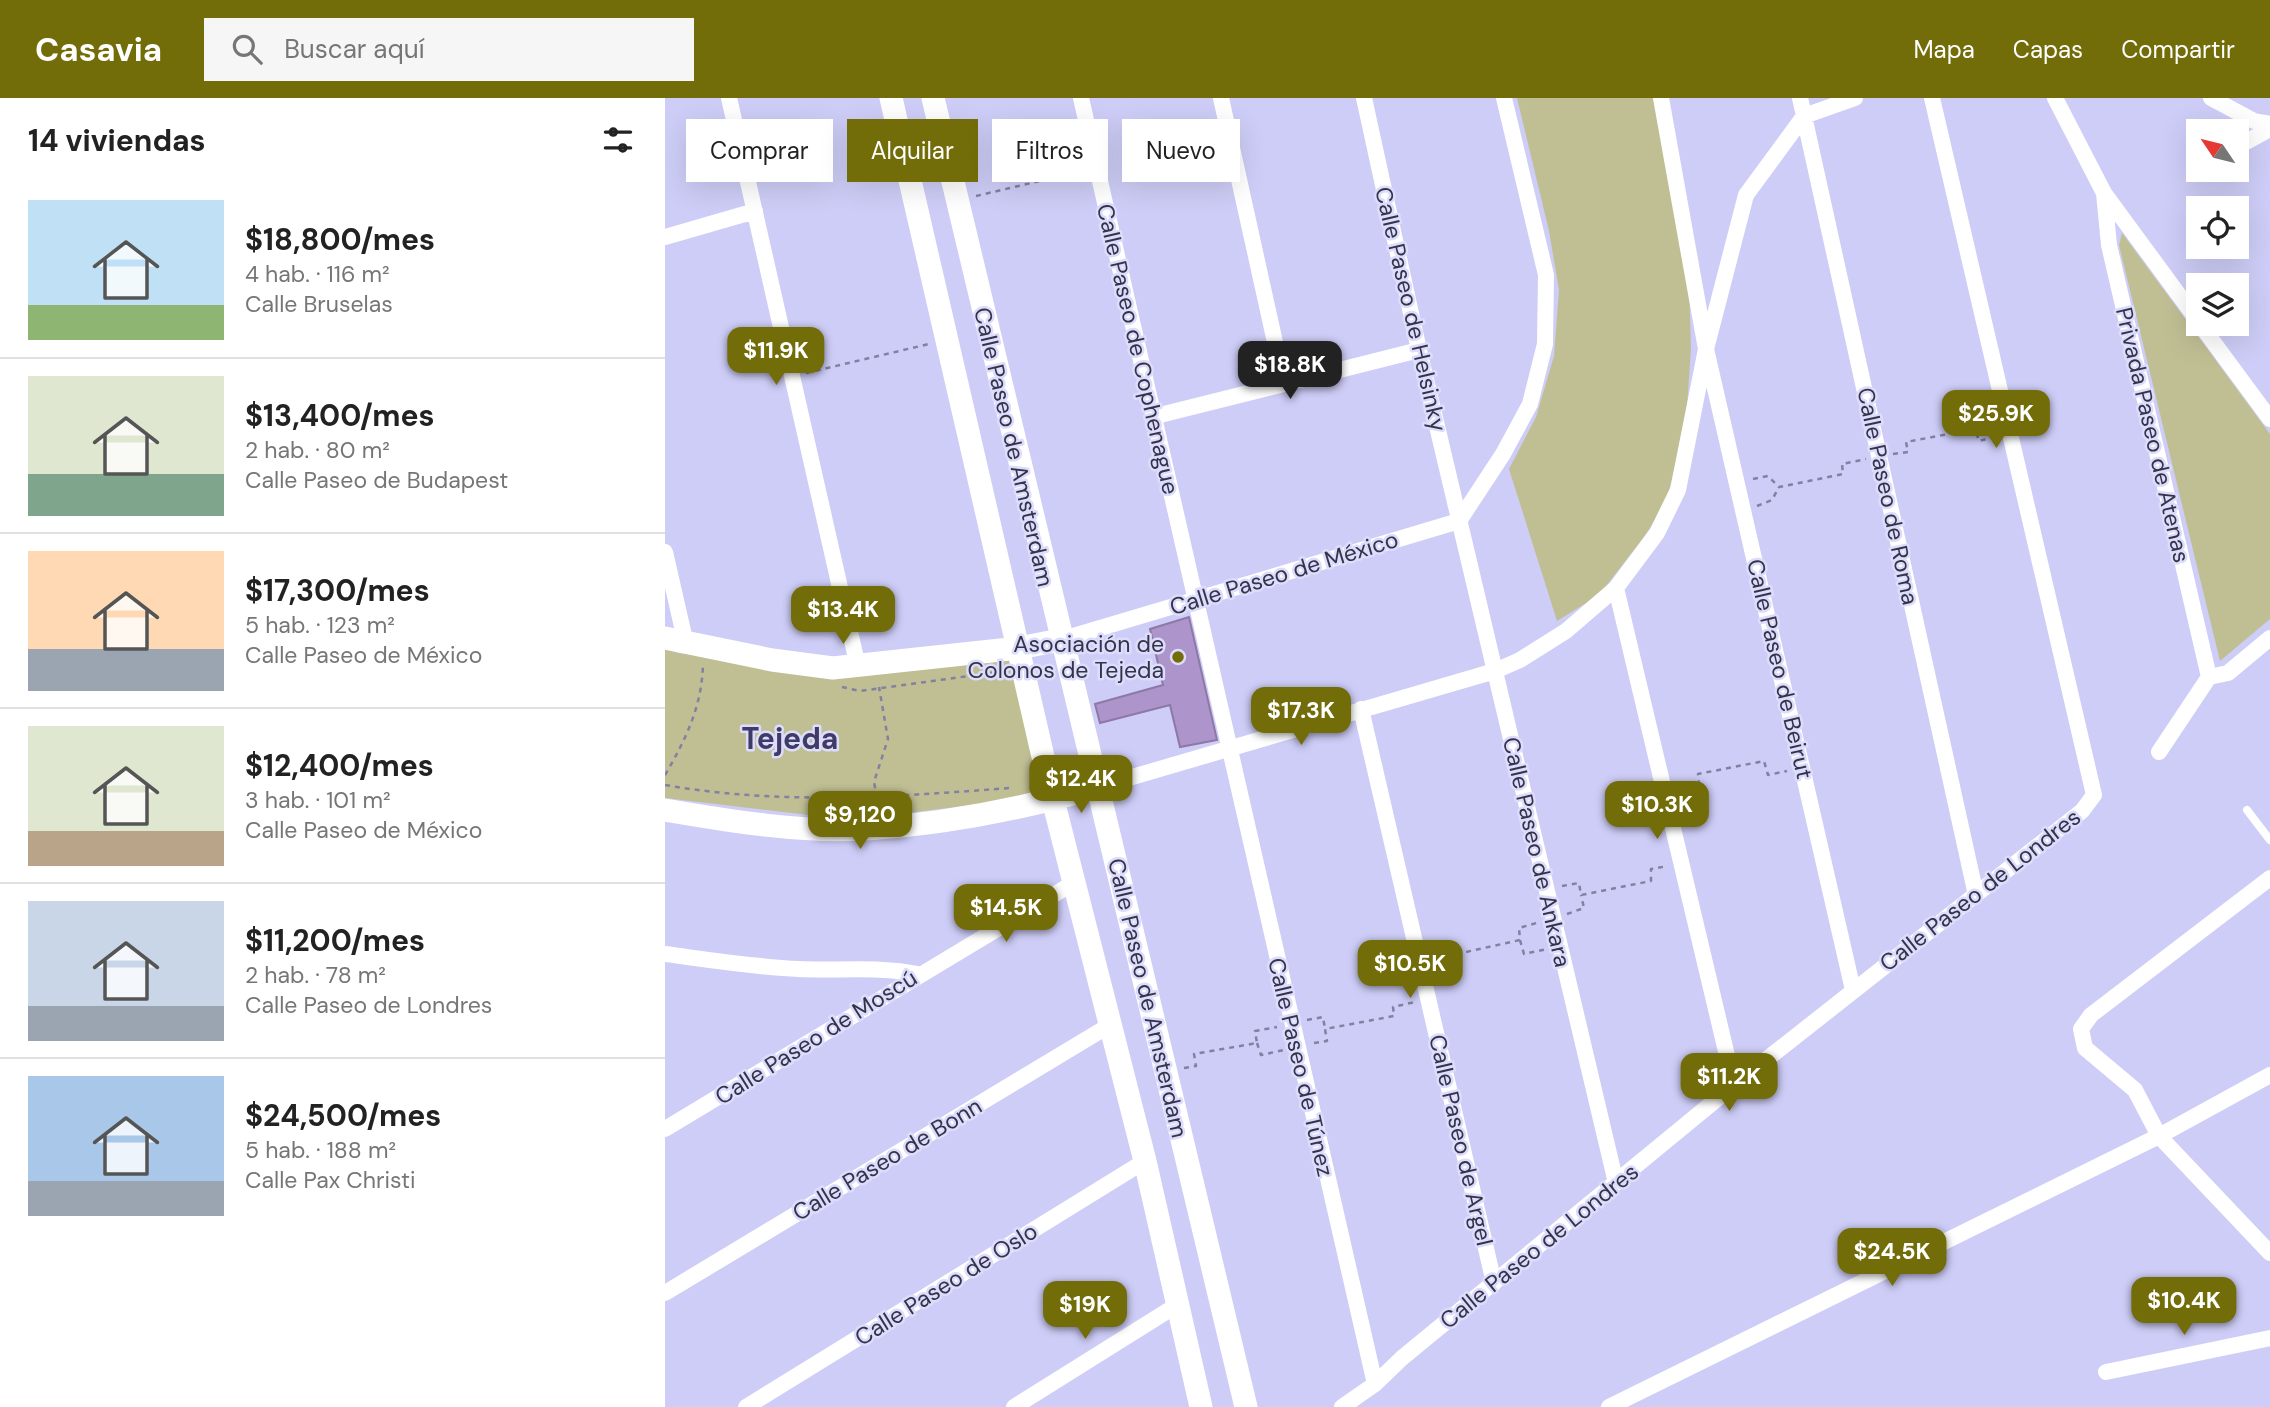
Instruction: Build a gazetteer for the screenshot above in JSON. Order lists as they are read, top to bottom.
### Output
{
  "streets": {
    "main road": ["Calle Paseo de Amsterdam", "Calle Paseo de México"],
    "street": [
      "Calle Paseo de Helsinky",
      "Calle Paseo de Cophenague",
      "Privada Paseo de Atenas",
      "Calle Paseo de Roma",
      "Calle Paseo de Beirut",
      "Calle Paseo de Ankara",
      "Calle Paseo de Londres",
      "Calle Paseo de Moscú",
      "Calle Paseo de Túnez",
      "Calle Paseo de Argel",
      "Calle Paseo de Bonn",
      "Calle Paseo de Oslo"
    ]
  },
  "crossings": [
    ["Calle Paseo de Helsinky", "Calle Paseo de México"],
    ["Calle Paseo de Helsinky", "Calle Paseo de Ankara"],
    ["Calle Paseo de Cophenague", "Calle Paseo de México"],
    ["Calle Paseo de Cophenague", "Calle Paseo de Túnez"],
    ["Calle Paseo de Amsterdam", "Calle Paseo de México"],
    ["Calle Paseo de Amsterdam", "Calle Paseo de Moscú"],
    ["Calle Paseo de Amsterdam", "Calle Paseo de Bonn"],
    ["Calle Paseo de Amsterdam", "Calle Paseo de Oslo"],
    ["Calle Paseo de Roma", "Calle Paseo de Londres"],
    ["Calle Paseo de México", "Calle Paseo de Ankara"],
    ["Calle Paseo de Beirut", "Calle Paseo de Londres"],
    ["Calle Paseo de Ankara", "Calle Paseo de Londres"],
    ["Calle Paseo de Londres", "Calle Paseo de Túnez"],
    ["Calle Paseo de Londres", "Calle Paseo de Argel"]
  ],
  "districts": ["Tejeda"],
  "places": ["Asociación de Colonos de Tejeda"],
  "north": "top left",
  "page": {
    "header": "Casavia",
    "search": "Buscar aquí",
    "nav": ["Mapa", "Capas", "Compartir"],
    "heading": "14 viviendas",
    "chip": [
      "Comprar",
      "Alquilar",
      "Filtros",
      "Nuevo"
    ],
    "list": [
      {
        "name": "$18,800/mes",
        "note": "4 hab. · 116 m² · Calle Bruselas"
      },
      {
        "name": "$13,400/mes",
        "note": "2 hab. · 80 m² · Calle Paseo de Budapest"
      },
      {
        "name": "$17,300/mes",
        "note": "5 hab. · 123 m² · Calle Paseo de México"
      },
      {
        "name": "$12,400/mes",
        "note": "3 hab. · 101 m² · Calle Paseo de México"
      },
      {
        "name": "$11,200/mes",
        "note": "2 hab. · 78 m² · Calle Paseo de Londres"
      },
      {
        "name": "$24,500/mes",
        "note": "5 hab. · 188 m² · Calle Pax Christi"
      }
    ],
    "price": [
      "$11.9K",
      "$18.8K",
      "$25.9K",
      "$13.4K",
      "$17.3K",
      "$12.4K",
      "$10.3K",
      "$9,120",
      "$14.5K",
      "$10.5K",
      "$11.2K",
      "$24.5K",
      "$10.4K",
      "$19K"
    ]
  }
}
